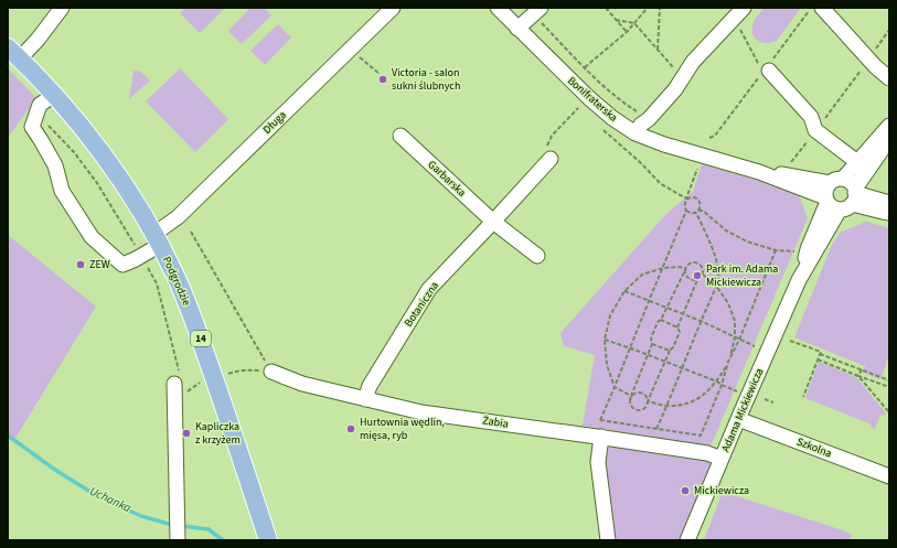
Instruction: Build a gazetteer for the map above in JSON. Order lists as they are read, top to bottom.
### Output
{
  "streets": {
    "main road": ["Podgrodzie", "14"],
    "street": [
      "Bonifraterska",
      "Długa",
      "Garbarska",
      "Botaniczna",
      "Adama Mickiewicza",
      "Żabia",
      "Szkolna"
    ]
  },
  "crossings": [
    ["Bonifraterska", "Adama Mickiewicza"],
    ["Długa", "Podgrodzie"],
    ["Garbarska", "Botaniczna"],
    ["Botaniczna", "Żabia"],
    ["Adama Mickiewicza", "Żabia"],
    ["Adama Mickiewicza", "Szkolna"]
  ],
  "water": ["Uchanka"],
  "places": [
    "Victoria - salon sukni ślubnych",
    "ZEW",
    "Park im. Adama Mickiewicza",
    "Hurtownia wędlin, mięsa, ryb",
    "Kapliczka z krzyżem",
    "Mickiewicza"
  ]
}
